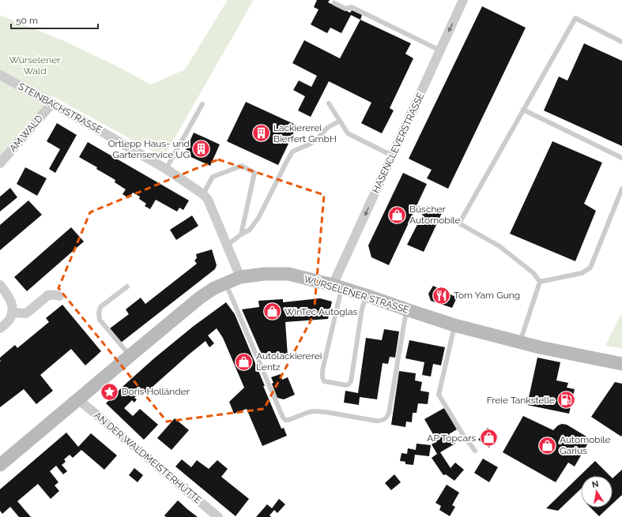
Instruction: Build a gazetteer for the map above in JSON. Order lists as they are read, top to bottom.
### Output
{
  "streets": {
    "main road": ["WÜRSELENER STRASSE"],
    "street": [
      "STEINBACHSTRASSE",
      "AM WALD",
      "HASENCLEVERSTRASSE",
      "AN DER WALDMEISTERHÜTTE"
    ]
  },
  "crossings": [
    ["STEINBACHSTRASSE", "AM WALD"],
    ["STEINBACHSTRASSE", "WÜRSELENER STRASSE"],
    ["HASENCLEVERSTRASSE", "WÜRSELENER STRASSE"],
    ["WÜRSELENER STRASSE", "AN DER WALDMEISTERHÜTTE"]
  ],
  "one_way": ["HASENCLEVERSTRASSE"],
  "parks": ["Würselener Wald"],
  "places": {
    "building": ["Lackiererei Bierfert GmbH", "Ortlepp Haus- und Gartenservice UG"],
    "shop": [
      "Büscher Automobile",
      "WinTec Autoglas",
      "Autolackiererei Lentz",
      "AP Topcars",
      "Automobile Garius"
    ],
    "restaurant": ["Tom Yam Gung"],
    "place": ["Doris Holländer"],
    "fuel station": ["Freie Tankstelle"]
  },
  "scale_bar": "50 m",
  "north": "top"
}
